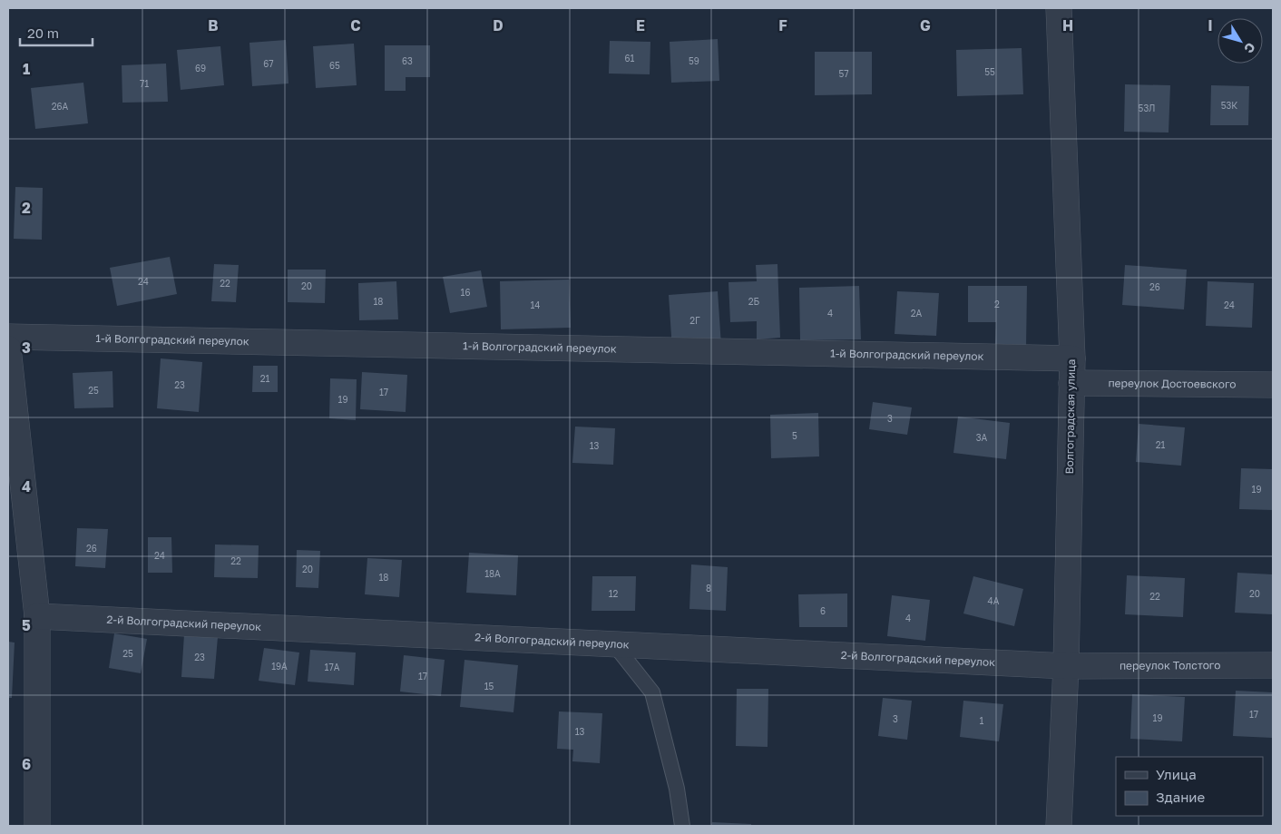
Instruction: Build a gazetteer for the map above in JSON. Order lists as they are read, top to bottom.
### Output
{
  "streets": {
    "street": [
      "1-й Волгоградский переулок",
      "переулок Достоевского",
      "Волгоградская улица",
      "2-й Волгоградский переулок",
      "переулок Толстого"
    ]
  },
  "crossings": [
    ["1-й Волгоградский переулок", "Волгоградская улица"],
    ["переулок Достоевского", "Волгоградская улица"],
    ["Волгоградская улица", "2-й Волгоградский переулок"],
    ["Волгоградская улица", "переулок Толстого"],
    ["2-й Волгоградский переулок", "переулок Толстого"]
  ],
  "house_numbers": [
    "61",
    "63",
    "59",
    "67",
    "65",
    "69",
    "55",
    "57",
    "71",
    "53К",
    "26А",
    "53Л",
    "24",
    "22",
    "20",
    "26",
    "16",
    "18",
    "2Б",
    "2",
    "14",
    "24",
    "4",
    "2А",
    "2Г",
    "21",
    "23",
    "25",
    "17",
    "19",
    "3",
    "5",
    "3А",
    "21",
    "13",
    "19",
    "26",
    "24",
    "22",
    "20",
    "18А",
    "18",
    "8",
    "12",
    "20",
    "22",
    "4А",
    "6",
    "4",
    "25",
    "23",
    "19А",
    "17А",
    "17",
    "15",
    "17",
    "19",
    "3",
    "1",
    "13"
  ],
  "legend": ["Улица", "Здание"],
  "scale_bar": "20 m",
  "north": "bottom right",
  "grid": {
    "columns": [
      "B",
      "C",
      "D",
      "E",
      "F",
      "G",
      "H",
      "I"
    ],
    "rows": [
      "1",
      "2",
      "3",
      "4",
      "5",
      "6"
    ]
  }
}
